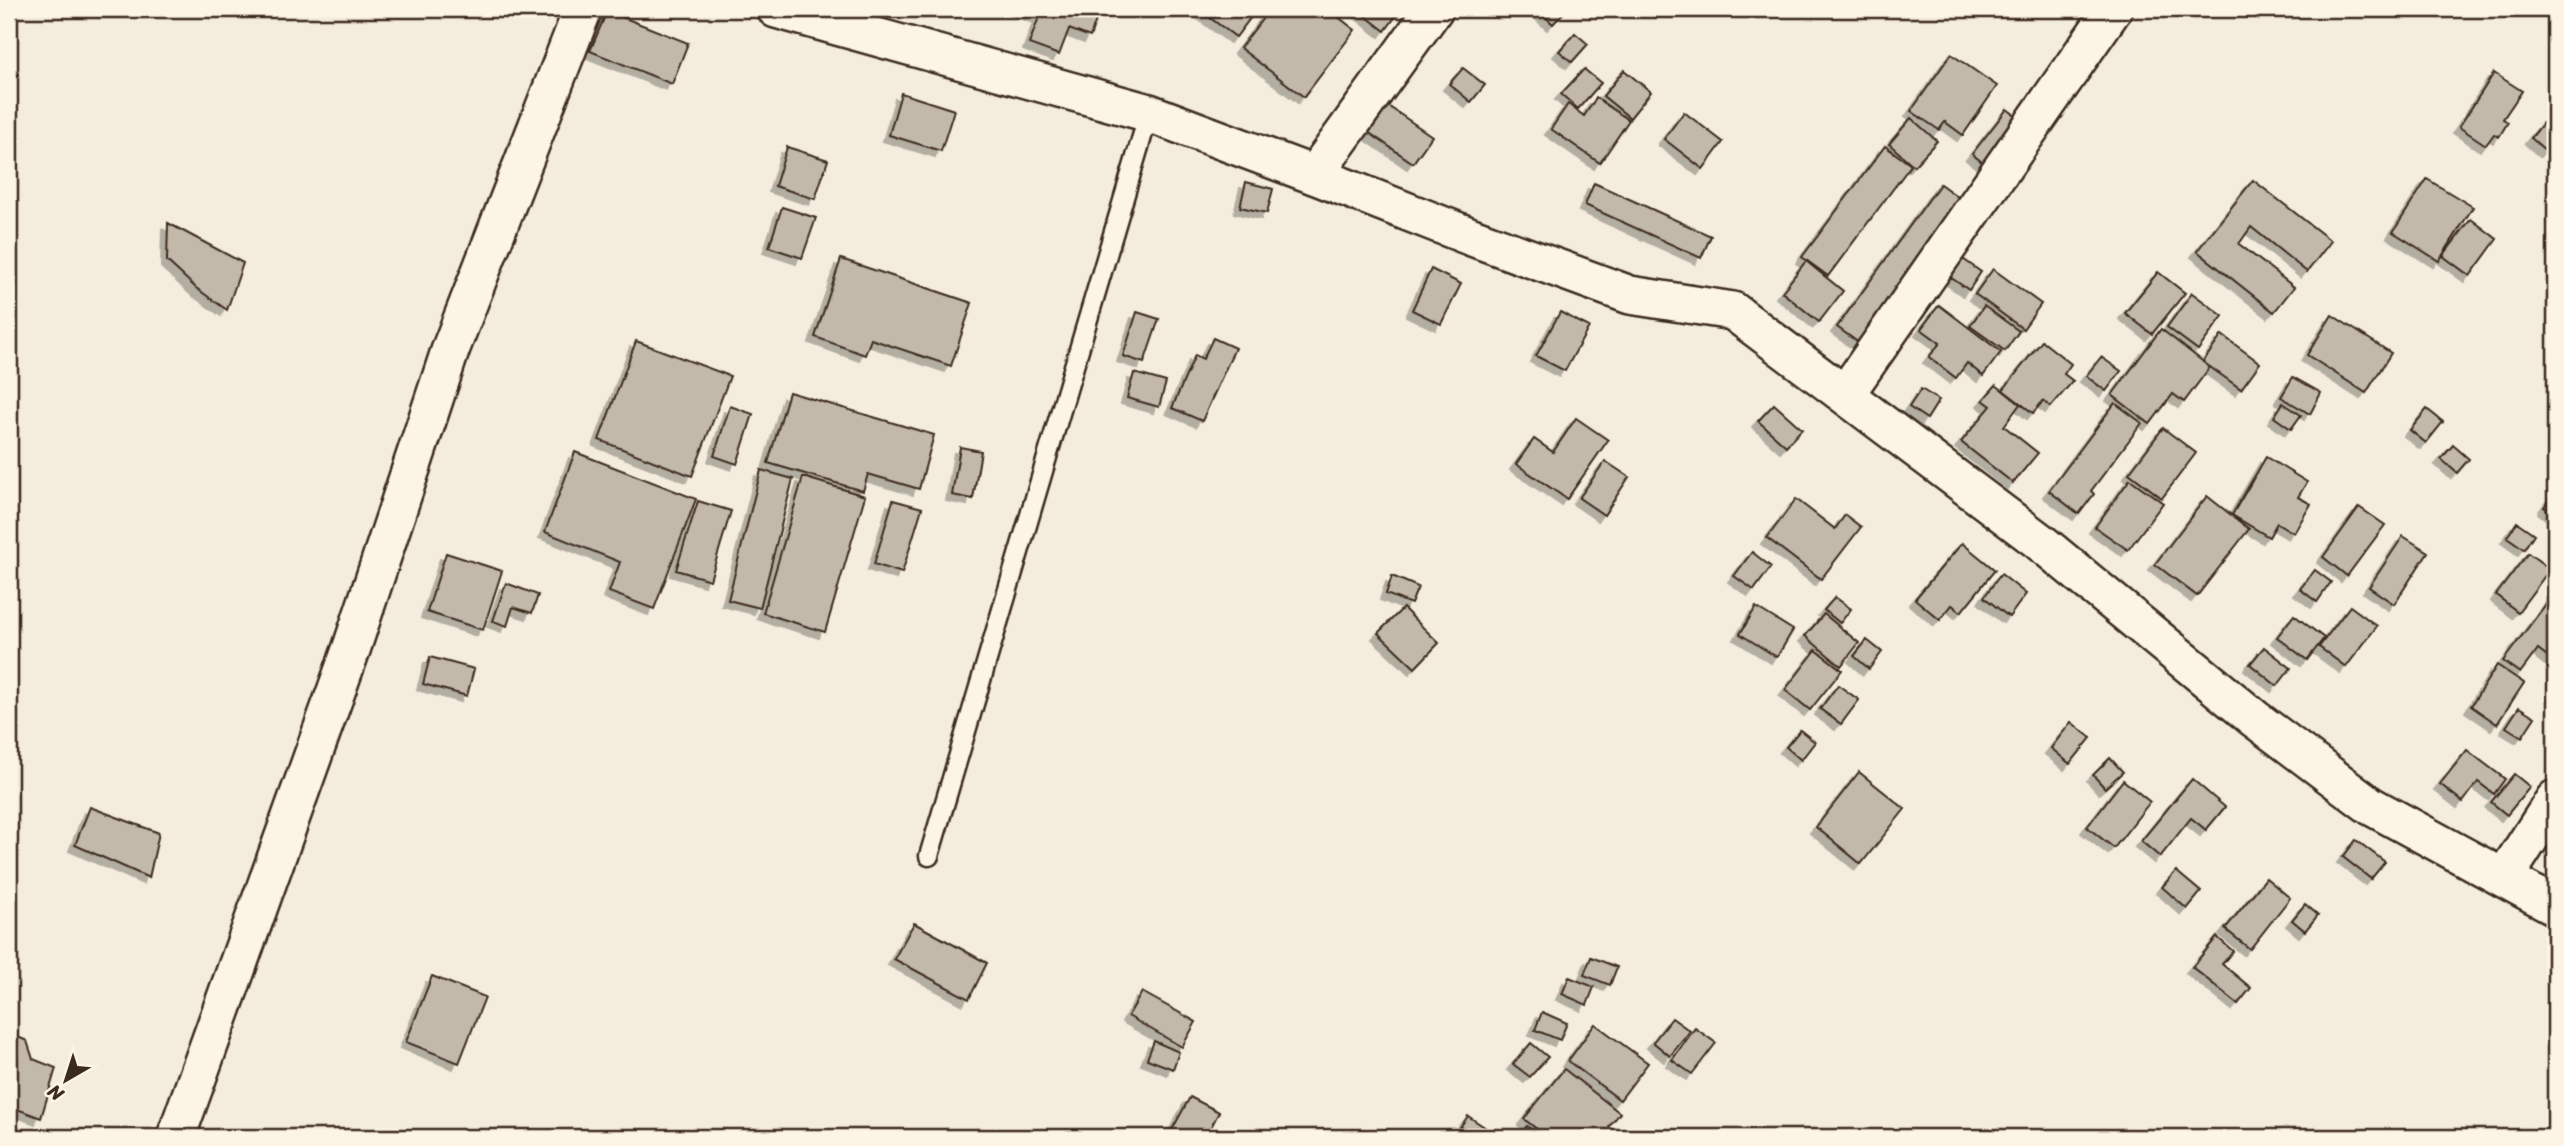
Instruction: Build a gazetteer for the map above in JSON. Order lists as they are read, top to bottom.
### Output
{
  "north": "bottom left"
}
